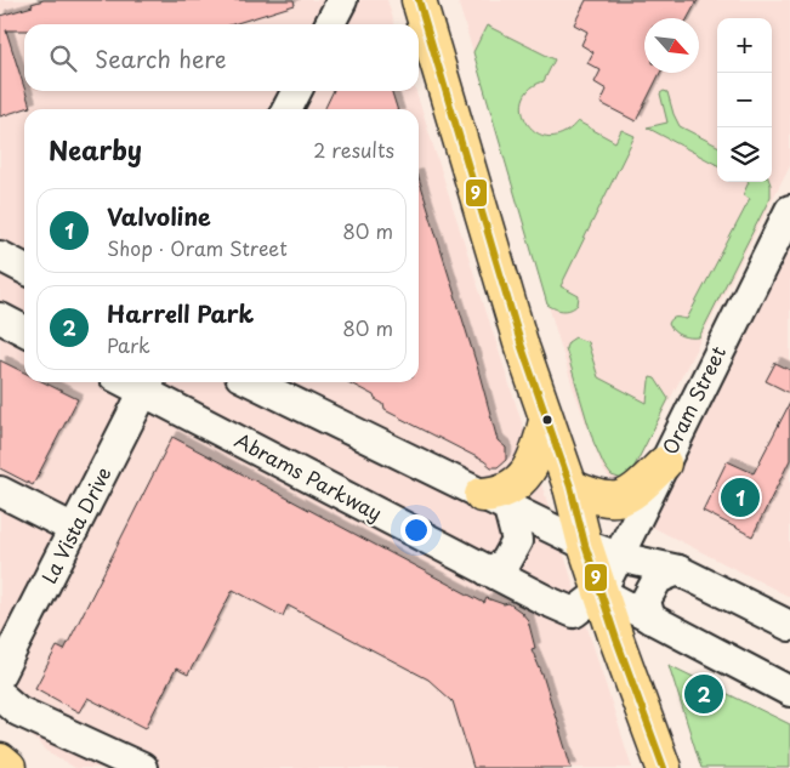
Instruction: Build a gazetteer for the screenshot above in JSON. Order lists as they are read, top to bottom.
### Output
{
  "streets": {
    "street": ["Oram Street", "Abrams Parkway", "La Vista Drive"]
  },
  "crossings": [
    ["Oram Street", "Abrams Parkway"],
    ["Abrams Parkway", "La Vista Drive"]
  ],
  "lines": ["transit line 9"],
  "north": "bottom right",
  "page": {
    "map_buttons": ["+", "−"],
    "search": "Search here",
    "heading": ["Nearby", "2 results"],
    "list": [
      {
        "mark": "1",
        "name": "Valvoline",
        "note": "Shop · Oram Street",
        "value": "80 m"
      },
      {
        "mark": "2",
        "name": "Harrell Park",
        "note": "Park",
        "value": "80 m"
      }
    ],
    "pins": ["1", "2"]
  }
}
